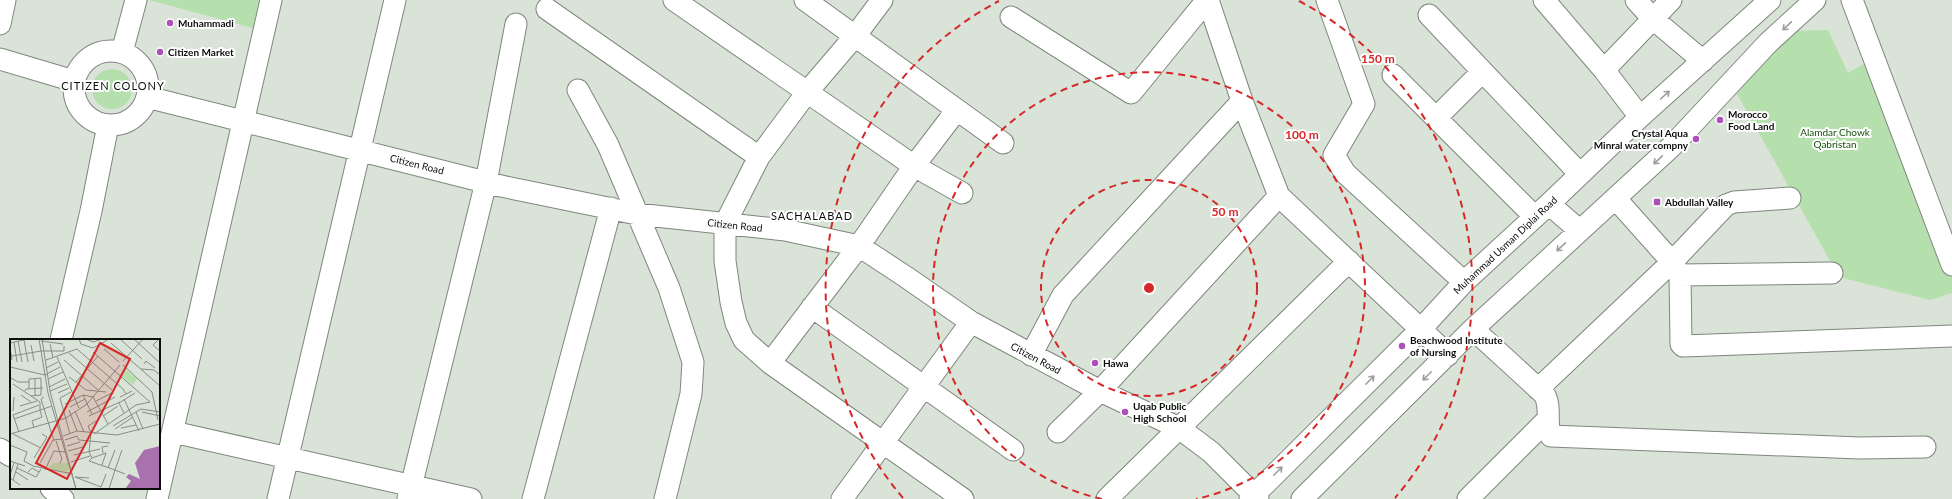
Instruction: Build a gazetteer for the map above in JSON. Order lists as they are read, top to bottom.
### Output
{
  "streets": {
    "street": ["Citizen Road", "Muhammad Usman Diplai Road"]
  },
  "crossings": [
    ["Citizen Road", "Muhammad Usman Diplai Road"]
  ],
  "districts": ["CITIZEN COLONY", "SACHALABAD"],
  "parks": ["Alamdar Chowk Qabristan"],
  "places": {
    "other": [
      "Muhammadi",
      "Citizen Market",
      "Morocco Food Land",
      "Crystal Aqua Minral water compny",
      "Beachwood Institute of Nursing",
      "Hawa",
      "Uqab Public High School"
    ],
    "transit": ["Abdullah Valley"]
  },
  "rings": ["150 m", "100 m", "50 m"]
}
